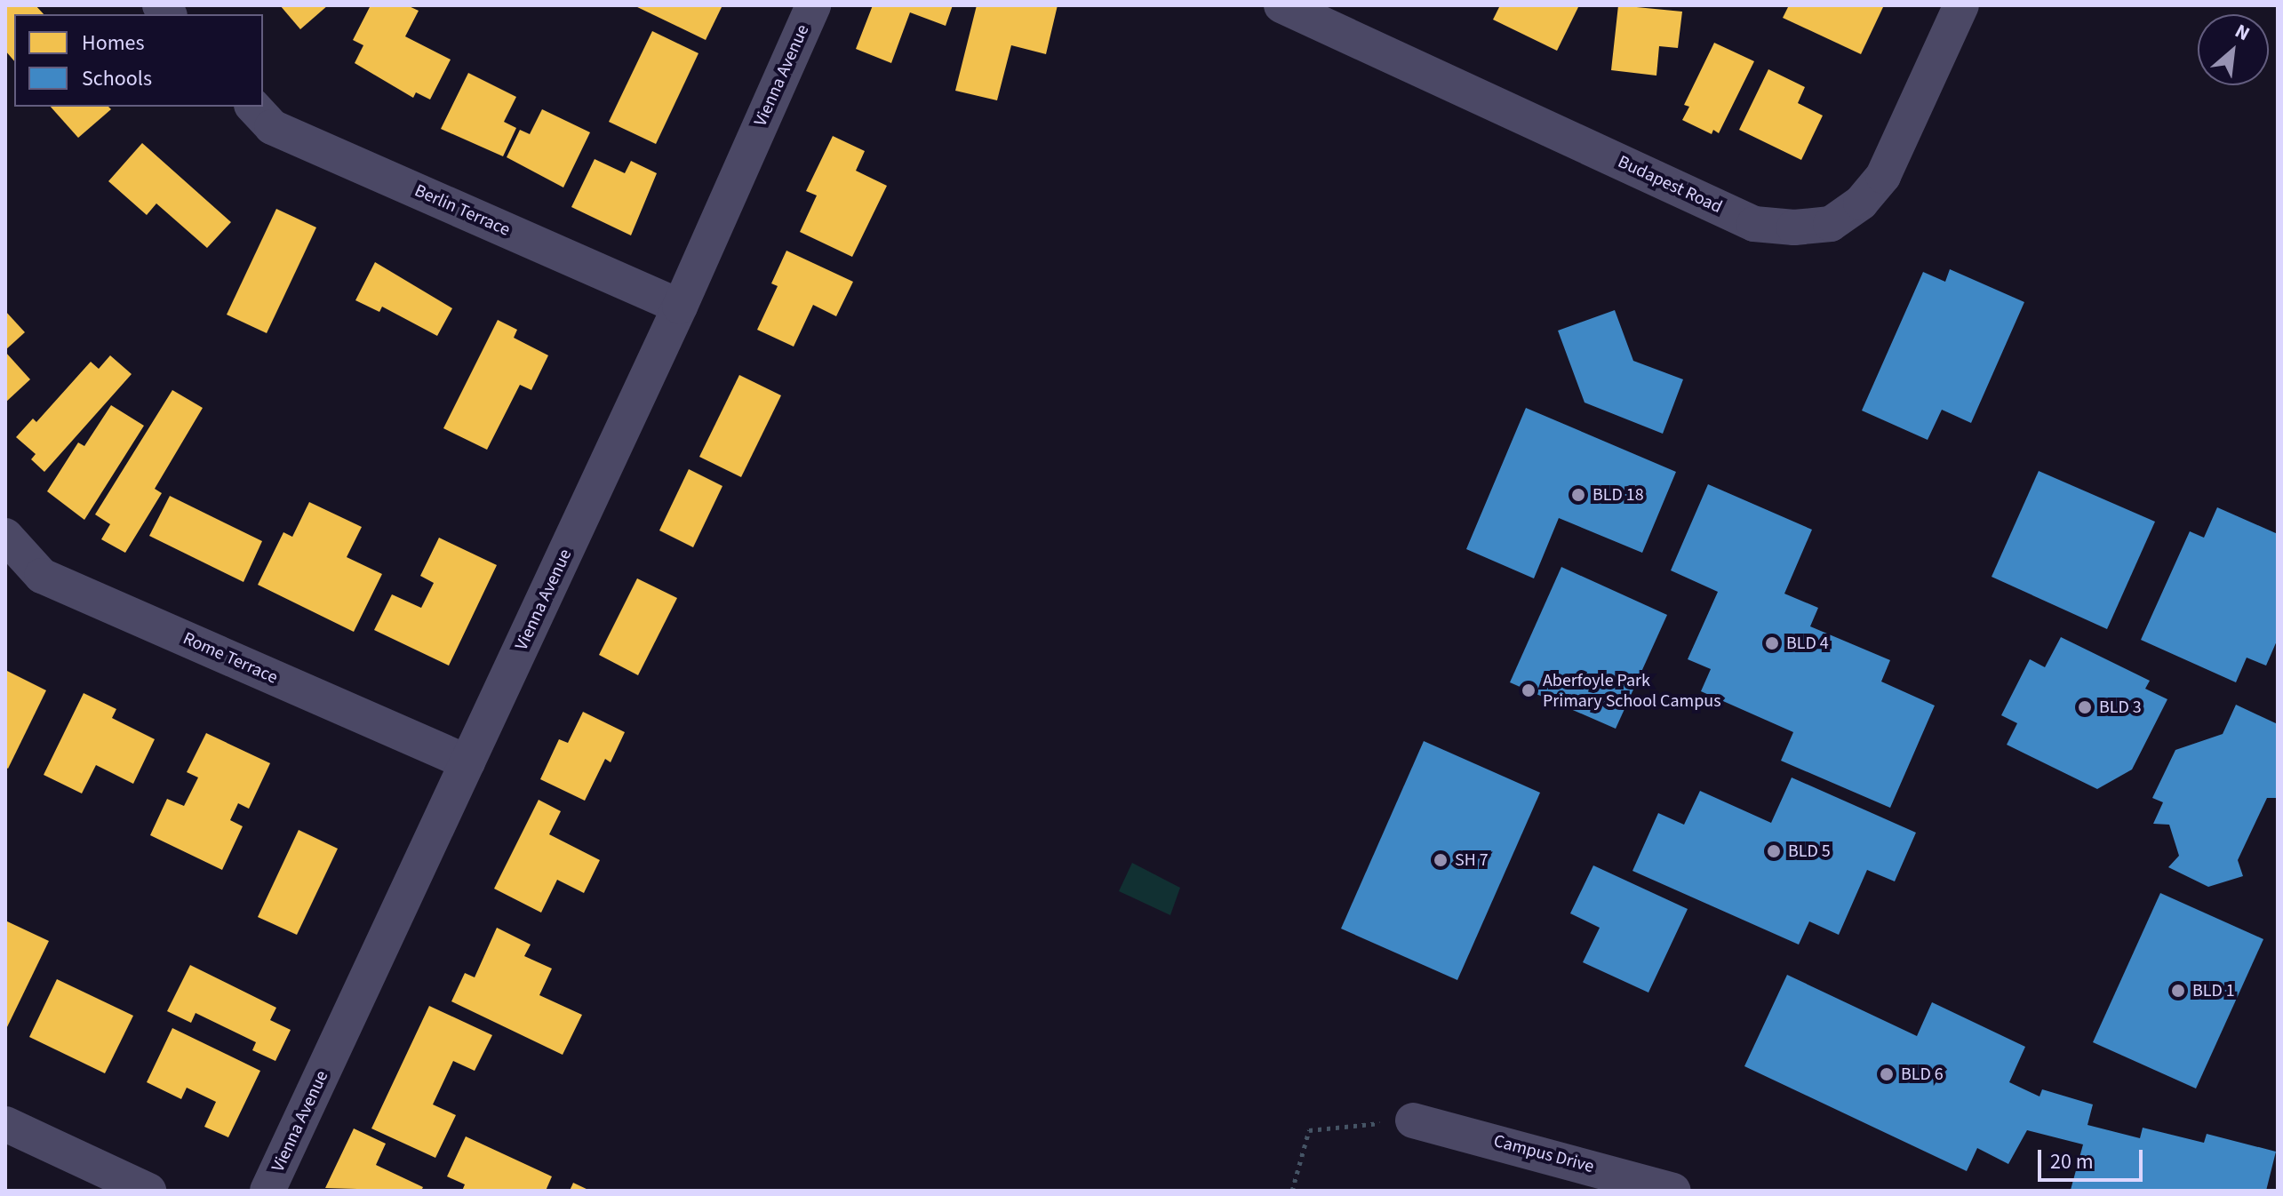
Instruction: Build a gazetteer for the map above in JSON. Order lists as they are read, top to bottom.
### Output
{
  "streets": {
    "street": [
      "Vienna Avenue",
      "Budapest Road",
      "Berlin Terrace",
      "Rome Terrace",
      "Campus Drive"
    ]
  },
  "crossings": [
    ["Vienna Avenue", "Berlin Terrace"],
    ["Vienna Avenue", "Rome Terrace"]
  ],
  "places": [
    "BLD 18",
    "BLD 4",
    "Aberfoyle Park Primary School Campus",
    "BLD 3",
    "BLD 5",
    "SH 7",
    "BLD 1",
    "BLD 6"
  ],
  "legend": ["Homes", "Schools"],
  "scale_bar": "20 m",
  "north": "top right"
}
